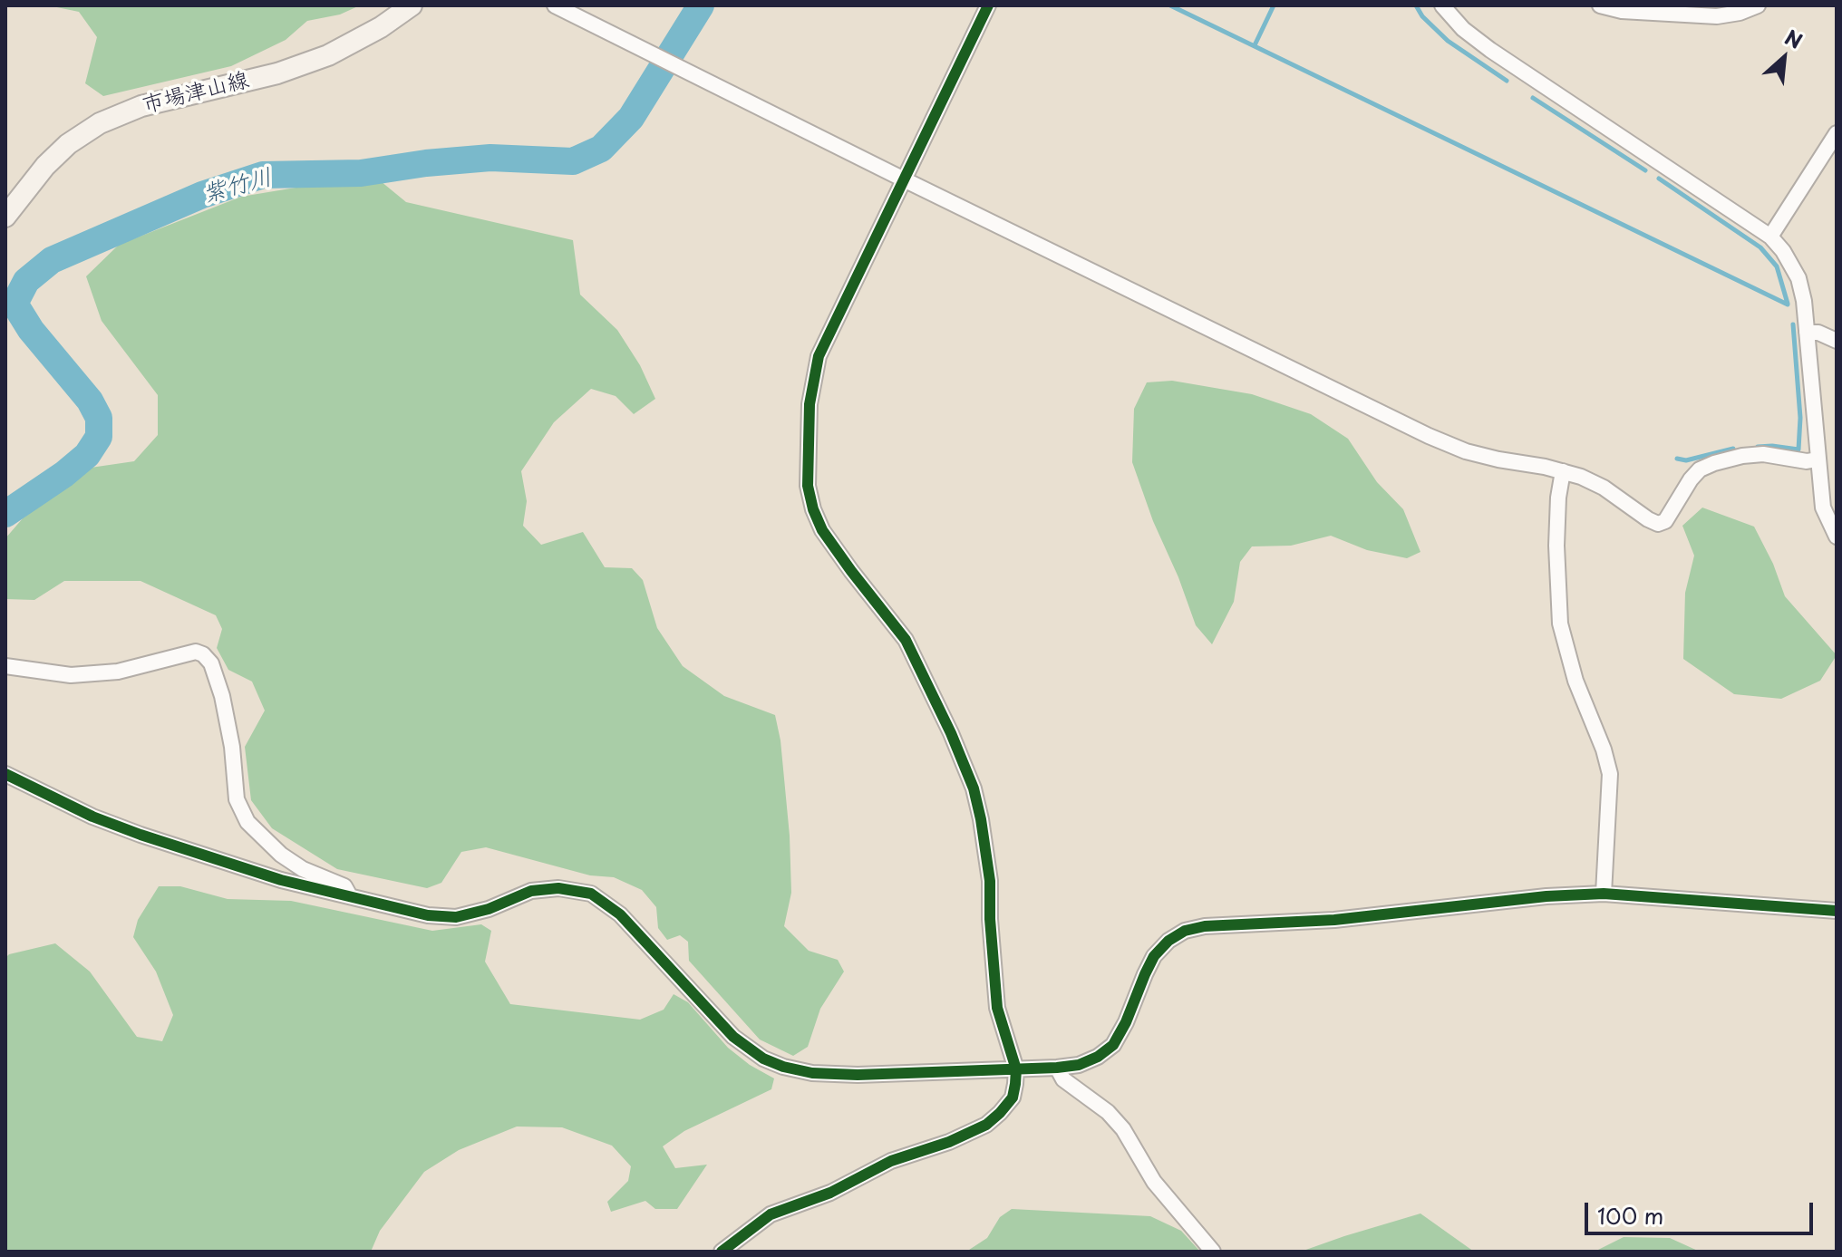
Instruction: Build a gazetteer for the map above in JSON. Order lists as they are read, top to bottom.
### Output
{
  "streets": {
    "main road": ["市場津山線"]
  },
  "water": ["紫竹川"],
  "scale_bar": "100 m",
  "north": "top right"
}
